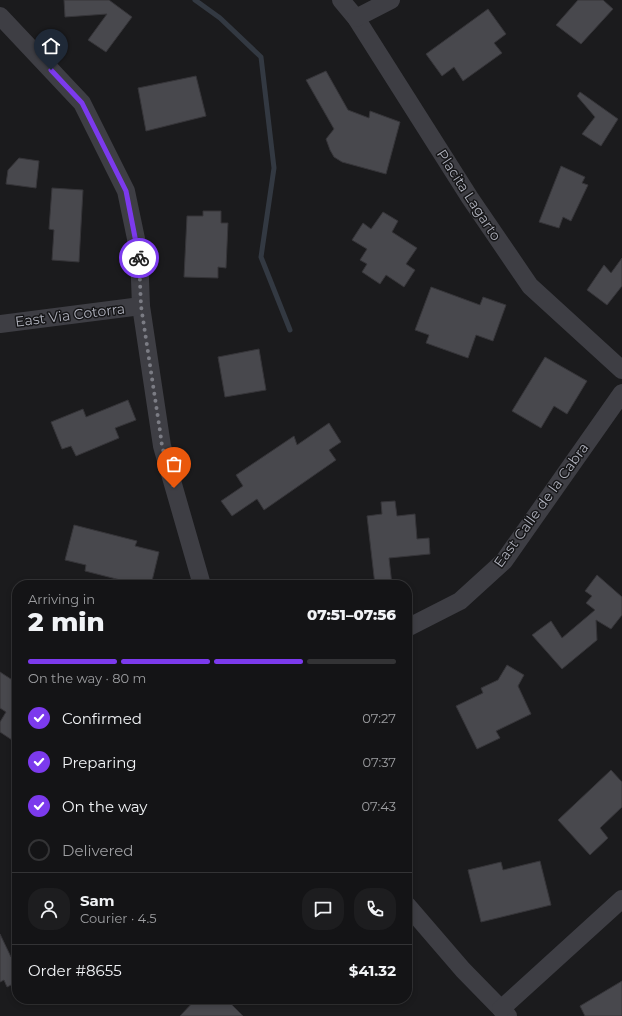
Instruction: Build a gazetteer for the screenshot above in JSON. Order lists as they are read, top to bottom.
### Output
{
  "streets": {
    "street": ["Placita Lagarto", "East Via Cotorra", "East Calle de la Cabra"]
  },
  "page": {
    "heading": ["2 min", "Arriving in", "07:51–07:56"],
    "panel": [
      "Sam",
      "Courier · 4.5",
      "Order #8655",
      "$41.32"
    ],
    "bar": "On the way · 80 m",
    "list": [
      ["Confirmed", "07:27"],
      ["Preparing", "07:37"],
      ["On the way", "07:43"],
      "Delivered"
    ]
  }
}
